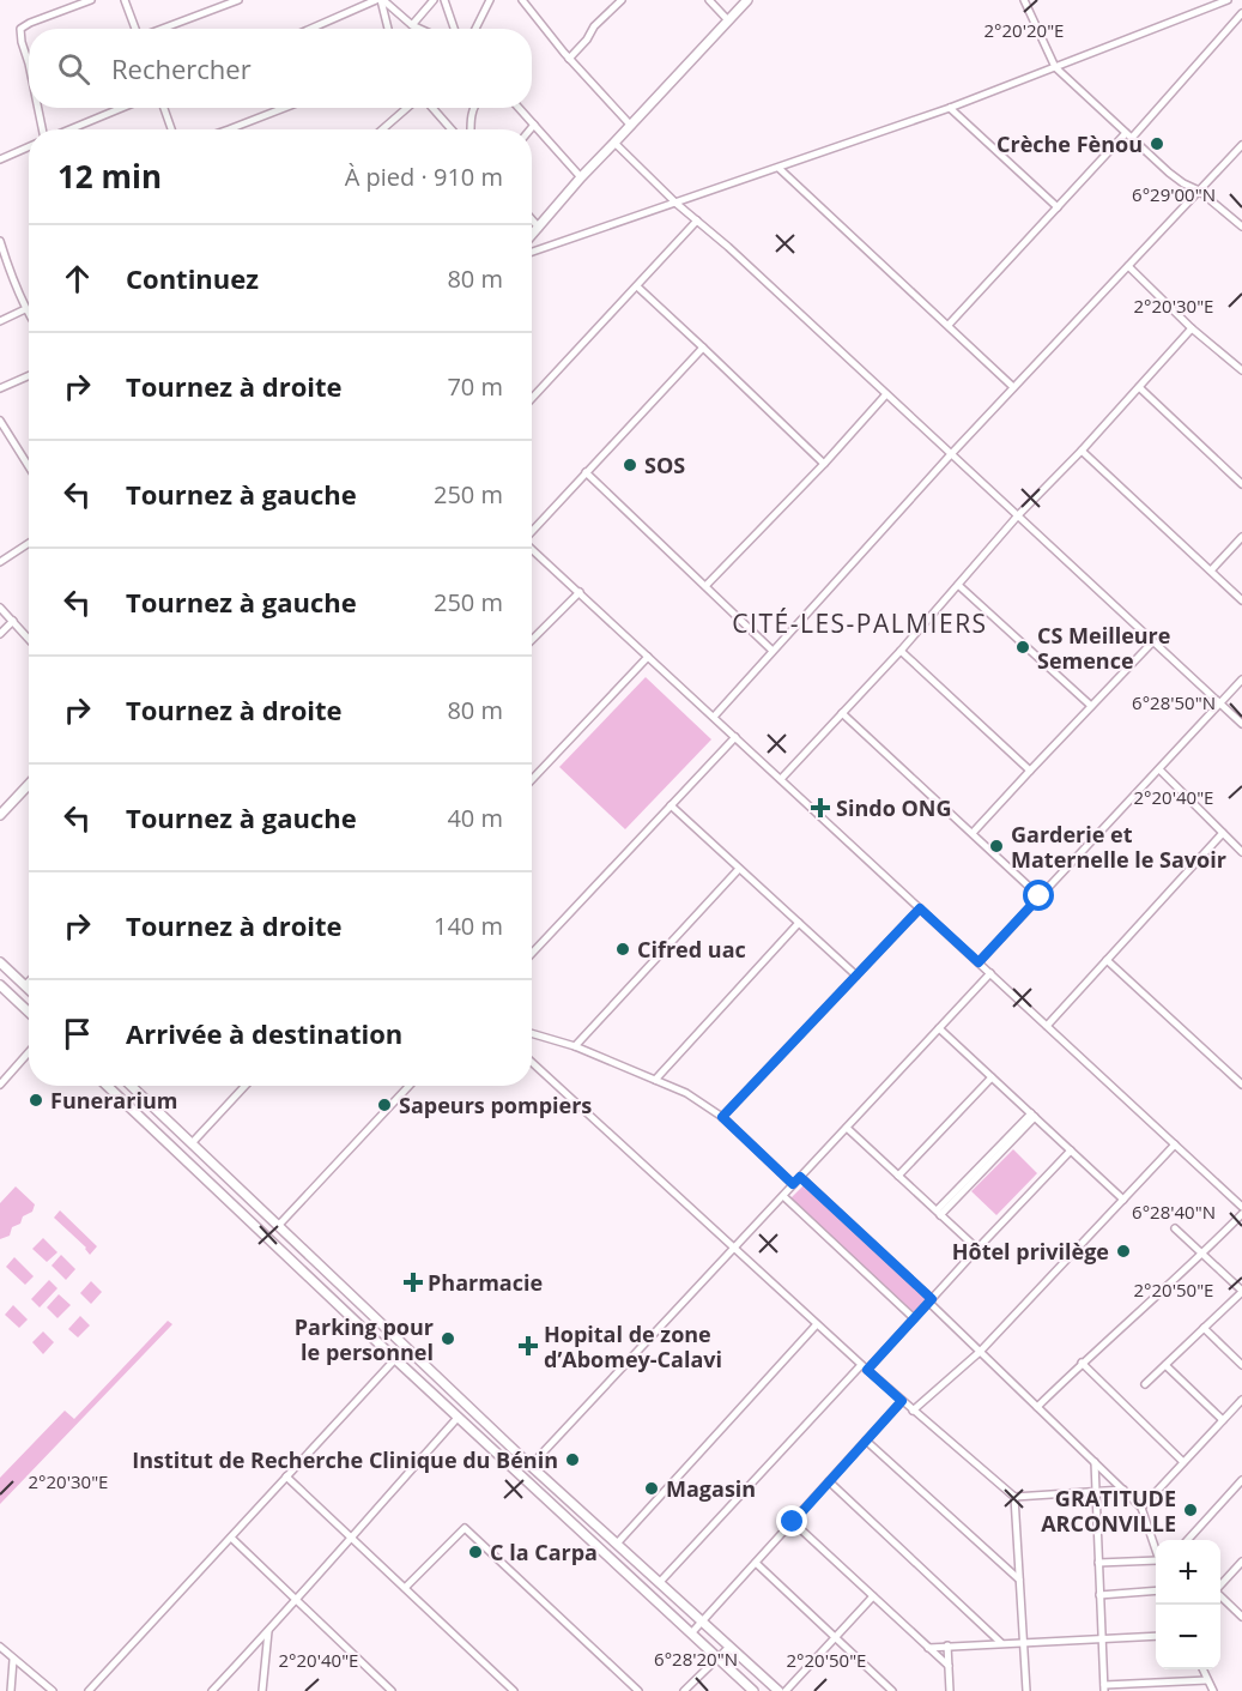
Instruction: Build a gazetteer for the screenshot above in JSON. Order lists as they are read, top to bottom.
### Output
{
  "districts": ["CITÉ-LES-PALMIERS"],
  "places": {
    "other": [
      "Crèche Fènou",
      "SOS",
      "CS Meilleure Semence",
      "Garderie et Maternelle le Savoir",
      "Cifred uac",
      "Funerarium",
      "Sapeurs pompiers",
      "Hôtel privilège",
      "Parking pour le personnel",
      "Institut de Recherche Clinique du Bénin",
      "Magasin",
      "GRATITUDE ARCONVILLE",
      "C la Carpa"
    ],
    "health": ["Sindo ONG", "Pharmacie", "Hopital de zone d’Abomey-Calavi"]
  },
  "page": {
    "search": "Rechercher",
    "heading": ["12 min", "À pied · 910 m"],
    "list": [
      ["Continuez", "80 m"],
      ["Tournez à droite", "70 m"],
      ["Tournez à gauche", "250 m"],
      ["Tournez à gauche", "250 m"],
      ["Tournez à droite", "80 m"],
      ["Tournez à gauche", "40 m"],
      ["Tournez à droite", "140 m"],
      "Arrivée à destination"
    ],
    "map_buttons": ["+", "−"]
  },
  "coordinates": [
    "2°20'20\"E",
    "6°29'00\"N",
    "2°20'30\"E",
    "6°28'50\"N",
    "2°20'40\"E",
    "6°28'40\"N",
    "2°20'50\"E",
    "6°28'20\"N"
  ]
}
